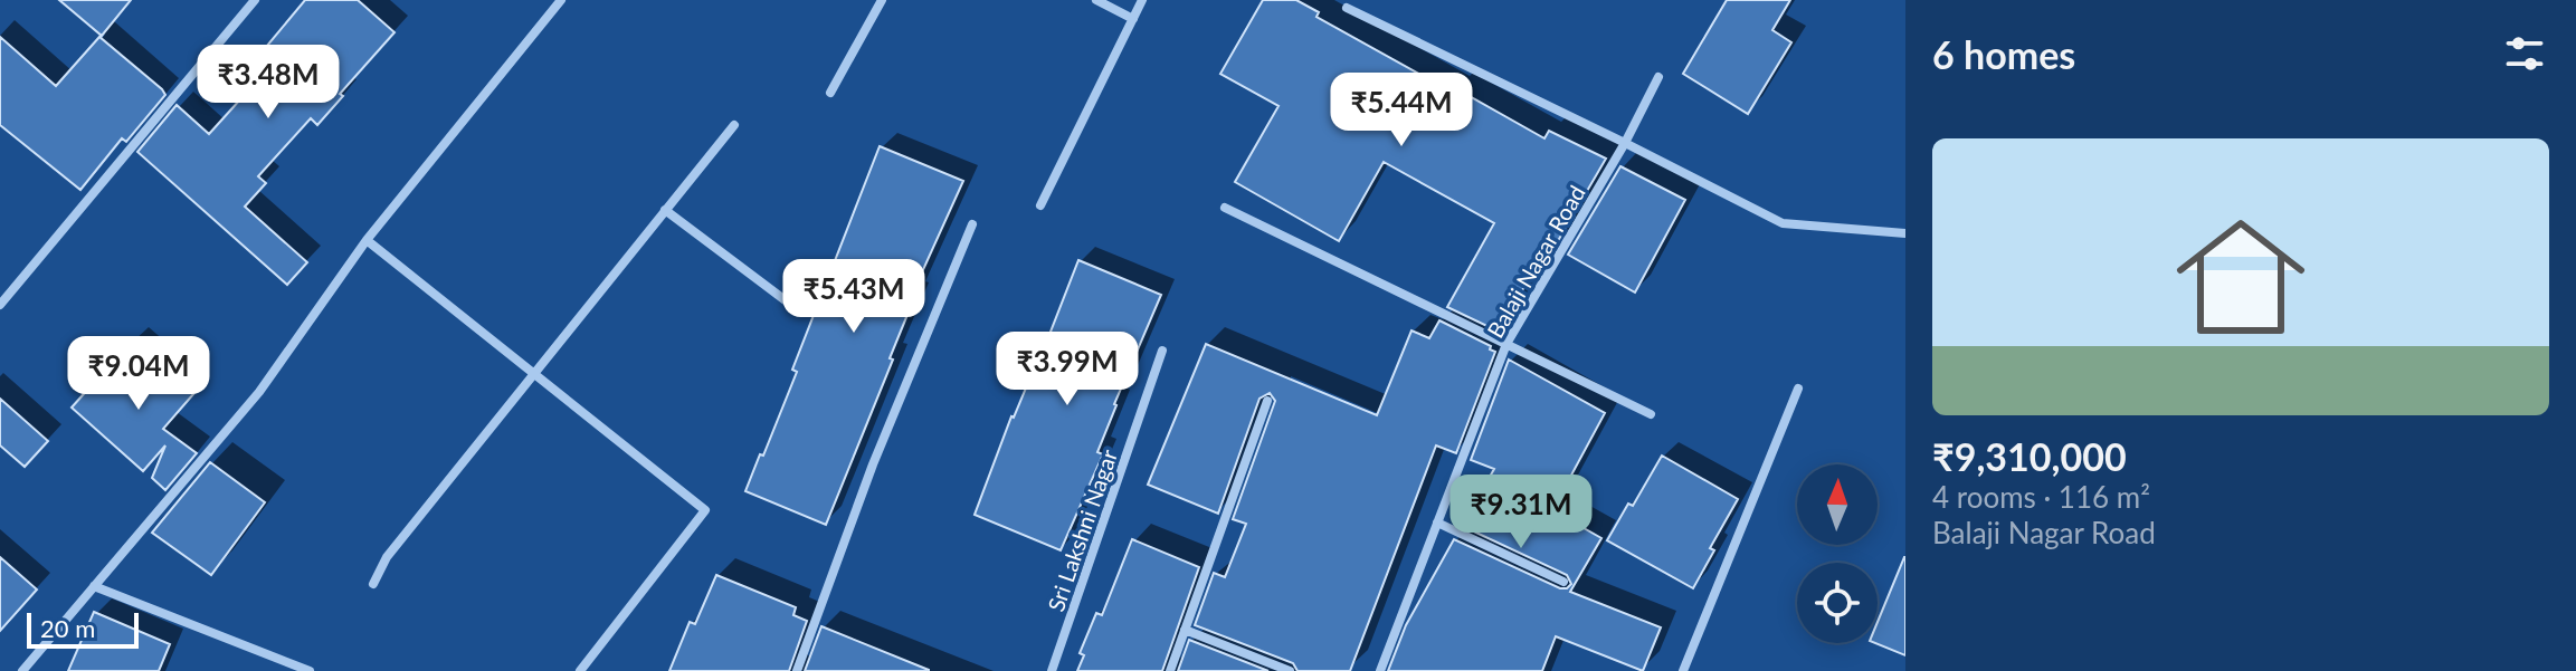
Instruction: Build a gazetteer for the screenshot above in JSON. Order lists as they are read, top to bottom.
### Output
{
  "streets": {
    "street": ["Balaji Nagar Road", "Sri Lakshni Nagar"]
  },
  "scale_bar": "20 m",
  "north": "top",
  "page": {
    "heading": "6 homes",
    "price": [
      "₹3.48M",
      "₹5.44M",
      "₹5.43M",
      "₹3.99M",
      "₹9.04M",
      "₹9.31M"
    ],
    "list": [
      {
        "name": "₹9,310,000",
        "note": "4 rooms · 116 m² · Balaji Nagar Road"
      }
    ],
    "scale": "20 m"
  }
}
